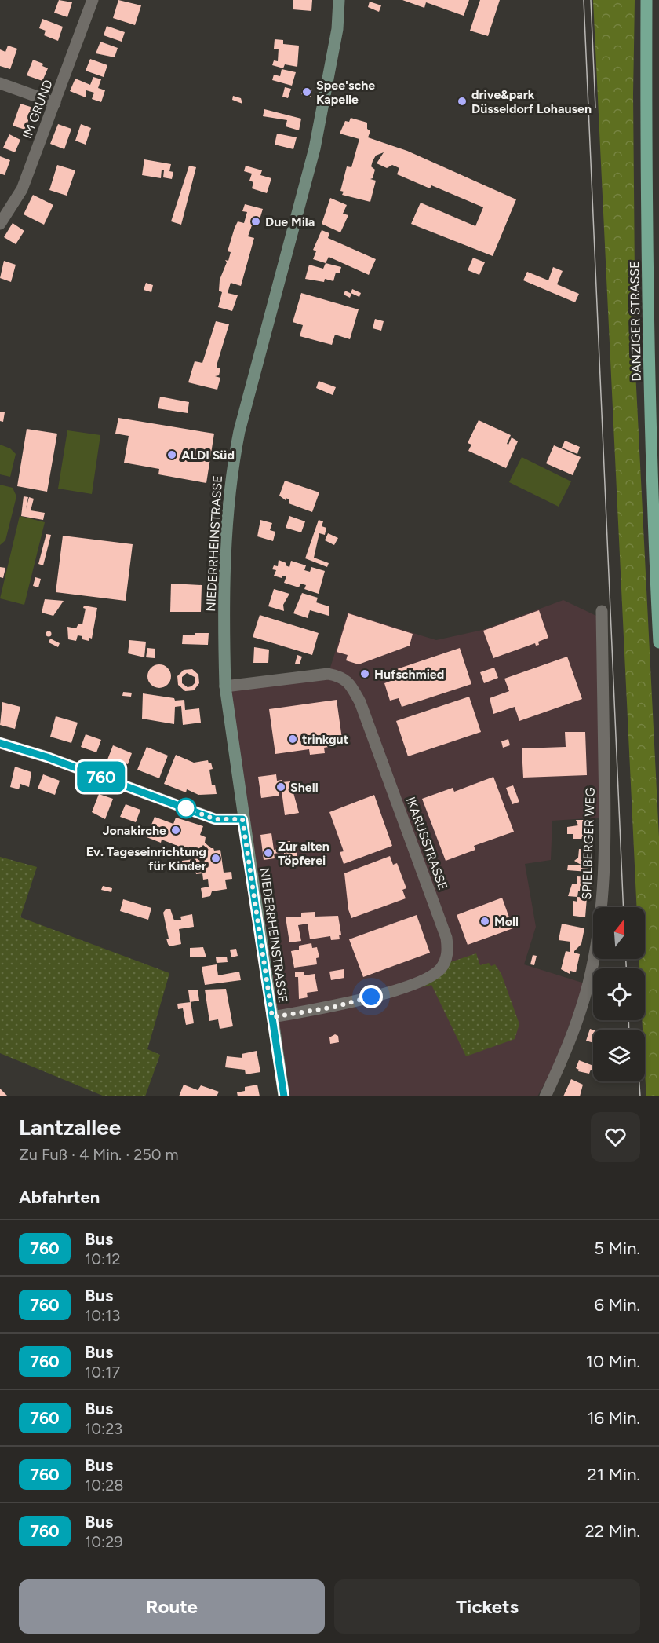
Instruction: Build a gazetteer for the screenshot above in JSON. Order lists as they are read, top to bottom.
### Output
{
  "streets": {
    "main road": ["DANZIGER STRASSE"],
    "street": [
      "IM GRUND",
      "NIEDERRHEINSTRASSE",
      "IKARUSSTRASSE",
      "SPIELBERGER WEG"
    ]
  },
  "crossings": [
    ["NIEDERRHEINSTRASSE", "IKARUSSTRASSE"]
  ],
  "places": [
    "Spee'sche Kapelle",
    "drive&park Düsseldorf Lohausen",
    "Due Mila",
    "ALDI Süd",
    "Hufschmied",
    "trinkgut",
    "Shell",
    "Jonakirche",
    "Zur alten Töpferei",
    "Ev. Tageseinrichtung für Kinder",
    "Moll"
  ],
  "lines": ["bus line 760"],
  "north": "top",
  "page": {
    "on_map": "760",
    "heading": [
      ["Lantzallee", "Zu Fuß · 4 Min. · 250 m"],
      "Abfahrten"
    ],
    "list": [
      {
        "mark": "760",
        "name": "Bus",
        "note": "10:12",
        "value": "5 Min."
      },
      {
        "mark": "760",
        "name": "Bus",
        "note": "10:13",
        "value": "6 Min."
      },
      {
        "mark": "760",
        "name": "Bus",
        "note": "10:17",
        "value": "10 Min."
      },
      {
        "mark": "760",
        "name": "Bus",
        "note": "10:23",
        "value": "16 Min."
      },
      {
        "mark": "760",
        "name": "Bus",
        "note": "10:28",
        "value": "21 Min."
      },
      {
        "mark": "760",
        "name": "Bus",
        "note": "10:29",
        "value": "22 Min."
      }
    ],
    "buttons": ["Route", "Tickets"]
  }
}
